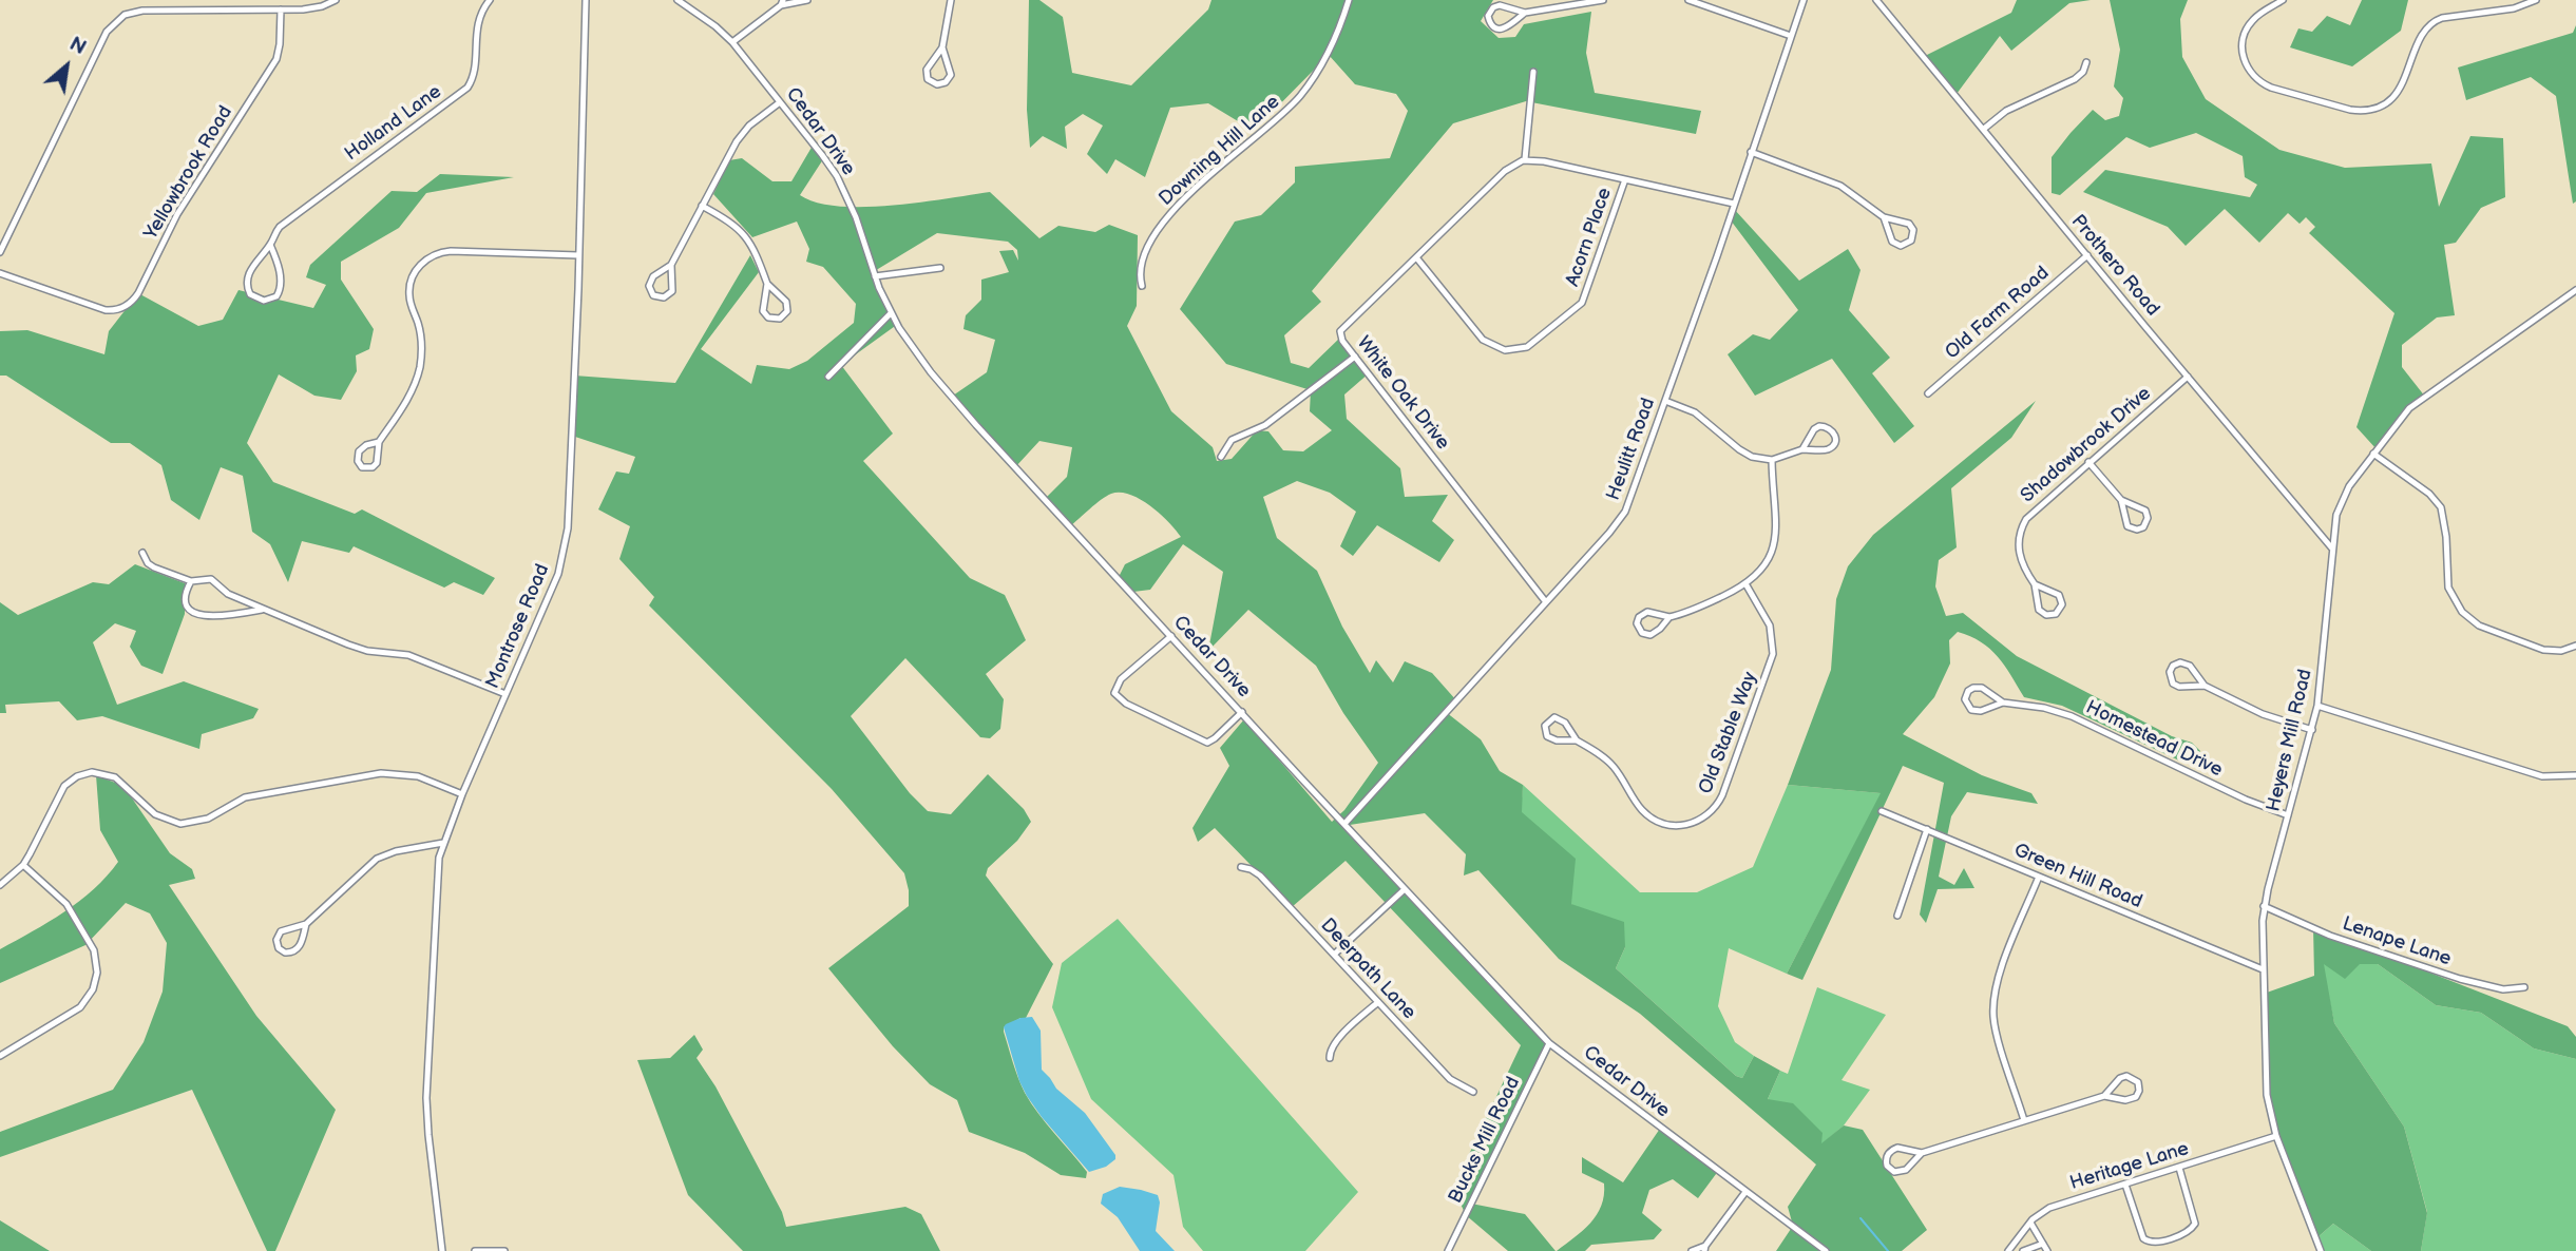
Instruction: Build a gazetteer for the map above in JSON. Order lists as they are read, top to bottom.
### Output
{
  "streets": {
    "street": [
      "Holland Lane",
      "Cedar Drive",
      "Downing Hill Lane",
      "Yellowbrook Road",
      "Acorn Place",
      "Prothero Road",
      "Old Farm Road",
      "White Oak Drive",
      "Shadowbrook Drive",
      "Heulitt Road",
      "Montrose Road",
      "Old Stable Way",
      "Homestead Drive",
      "Heyers Mill Road",
      "Green Hill Road",
      "Lenape Lane",
      "Deerpath Lane",
      "Bucks Mill Road",
      "Heritage Lane"
    ]
  },
  "crossings": [
    ["Cedar Drive", "Heulitt Road"],
    ["Cedar Drive", "Bucks Mill Road"],
    ["Acorn Place", "White Oak Drive"],
    ["Prothero Road", "Old Farm Road"],
    ["Prothero Road", "Shadowbrook Drive"],
    ["Prothero Road", "Heyers Mill Road"],
    ["White Oak Drive", "Heulitt Road"],
    ["Homestead Drive", "Heyers Mill Road"],
    ["Heyers Mill Road", "Green Hill Road"],
    ["Heyers Mill Road", "Lenape Lane"],
    ["Heyers Mill Road", "Heritage Lane"]
  ],
  "north": "top right"
}
